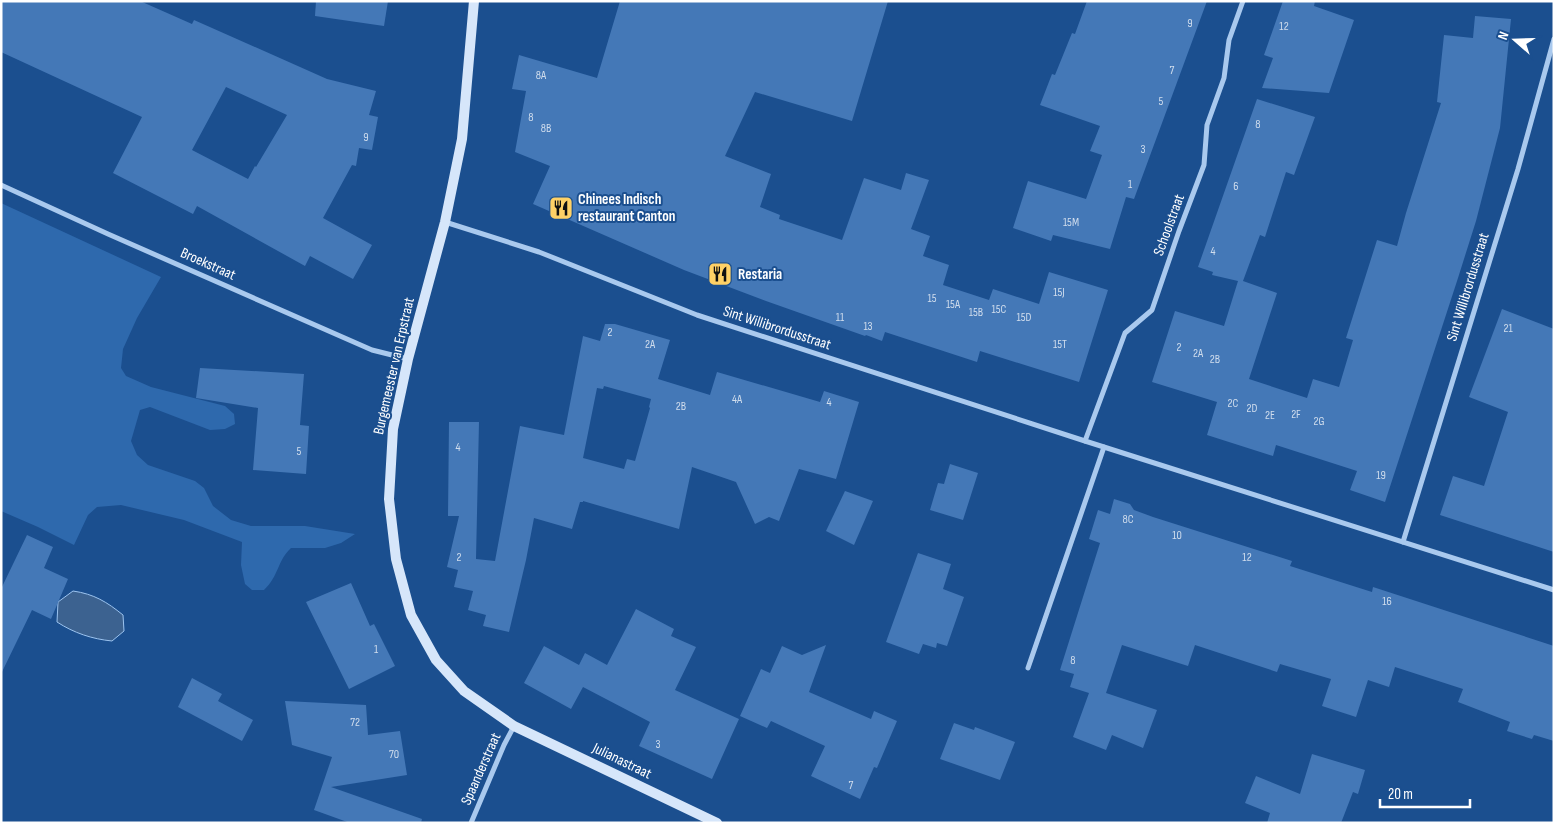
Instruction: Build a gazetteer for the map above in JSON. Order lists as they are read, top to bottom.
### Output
{
  "streets": {
    "street": [
      "Schoolstraat",
      "Broekstraat",
      "Sint Willibrordusstraat",
      "Burgemeester van Erpstraat",
      "Julianastraat",
      "Spaanderstraat"
    ]
  },
  "crossings": [
    ["Schoolstraat", "Sint Willibrordusstraat"],
    ["Broekstraat", "Burgemeester van Erpstraat"],
    ["Sint Willibrordusstraat", "Burgemeester van Erpstraat"],
    ["Burgemeester van Erpstraat", "Julianastraat"],
    ["Burgemeester van Erpstraat", "Spaanderstraat"],
    ["Julianastraat", "Spaanderstraat"]
  ],
  "places": {
    "restaurant": ["Chinees Indisch restaurant Canton", "Restaria"]
  },
  "house_numbers": [
    "9",
    "12",
    "7",
    "8A",
    "5",
    "8",
    "8",
    "8B",
    "9",
    "3",
    "1",
    "6",
    "15M",
    "4",
    "15J",
    "15",
    "15A",
    "15C",
    "15B",
    "11",
    "15D",
    "13",
    "21",
    "2",
    "2A",
    "15T",
    "2",
    "2A",
    "2B",
    "4A",
    "4",
    "2C",
    "2B",
    "2D",
    "2F",
    "2E",
    "2G",
    "4",
    "5",
    "19",
    "8C",
    "10",
    "2",
    "12",
    "16",
    "1",
    "8",
    "72",
    "3",
    "70",
    "7"
  ],
  "scale_bar": "20 m",
  "north": "left"
}
